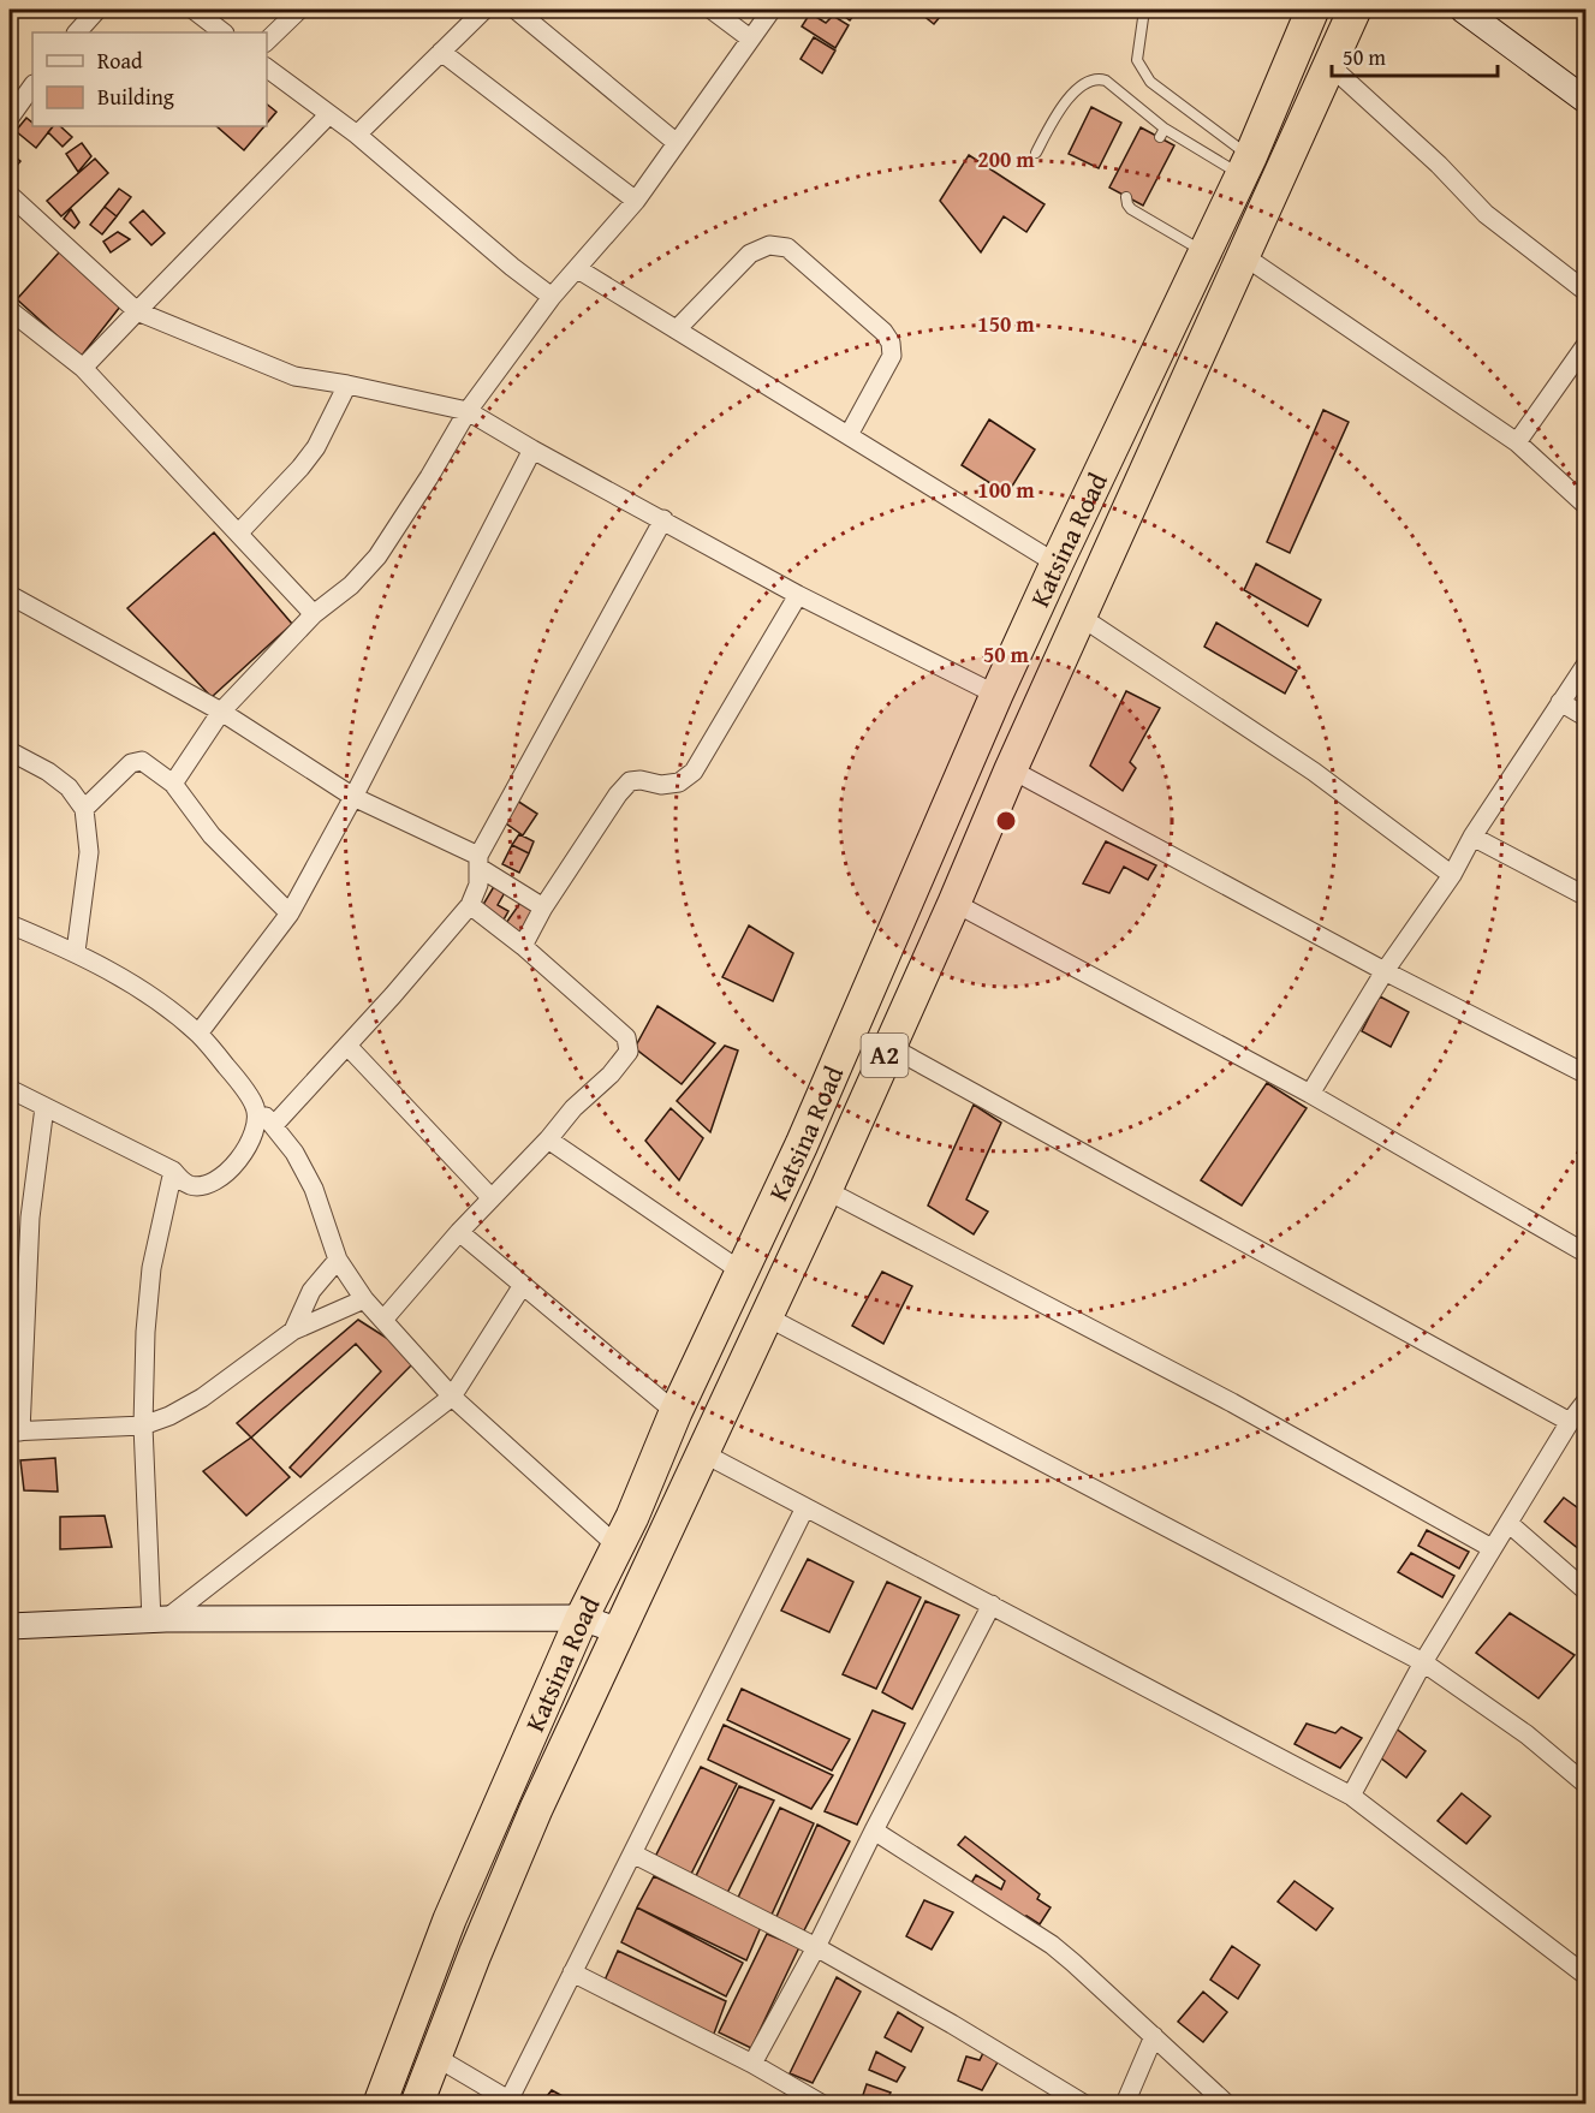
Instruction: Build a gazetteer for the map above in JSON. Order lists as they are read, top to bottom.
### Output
{
  "streets": {
    "highway": ["Katsina Road", "A2"]
  },
  "legend": ["Road", "Building"],
  "scale_bar": "50 m",
  "rings": [
    "200 m",
    "150 m",
    "100 m",
    "50 m"
  ]
}
